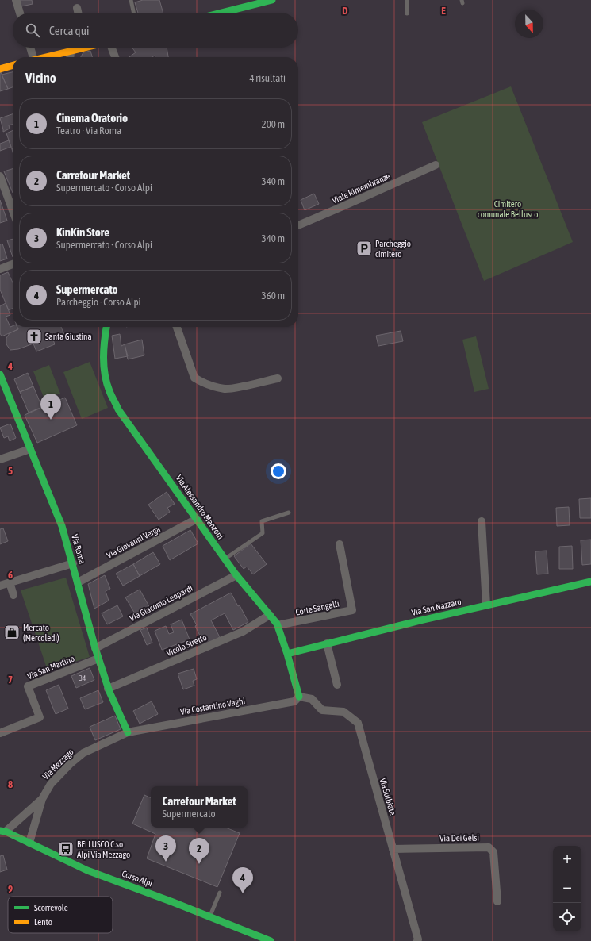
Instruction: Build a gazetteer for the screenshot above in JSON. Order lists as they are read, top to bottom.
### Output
{
  "streets": {
    "street": [
      "Viale Rimembranze",
      "Via Alessandro Manzoni",
      "Via Giovanni Verga",
      "Via Roma",
      "Via Giacomo Leopardi",
      "Via San Nazzaro",
      "Corte Sangalli",
      "Vicolo Stretto",
      "Via San Martino",
      "Via Costantino Vaghi",
      "Via Mezzago",
      "Via Sulbiate",
      "Via Dei Gelsi",
      "Corso Alpi"
    ]
  },
  "crossings": [
    ["Via Alessandro Manzoni", "Via Giovanni Verga"],
    ["Via Alessandro Manzoni", "Via Giacomo Leopardi"],
    ["Via Alessandro Manzoni", "Via San Nazzaro"],
    ["Via Alessandro Manzoni", "Corte Sangalli"],
    ["Via Alessandro Manzoni", "Vicolo Stretto"],
    ["Via Alessandro Manzoni", "Via Costantino Vaghi"],
    ["Via Alessandro Manzoni", "Via Sulbiate"],
    ["Via Giovanni Verga", "Via Roma"],
    ["Via Roma", "Via Giacomo Leopardi"],
    ["Via Roma", "Vicolo Stretto"],
    ["Via Roma", "Via San Martino"],
    ["Via Roma", "Via Costantino Vaghi"],
    ["Via Roma", "Via Mezzago"],
    ["Via Costantino Vaghi", "Via Mezzago"],
    ["Via Costantino Vaghi", "Via Sulbiate"],
    ["Via Mezzago", "Corso Alpi"],
    ["Via Sulbiate", "Via Dei Gelsi"]
  ],
  "parks": ["Cimitero comunale Bellusco"],
  "places": {
    "parking": ["Parcheggio cimitero"],
    "church": ["Santa Giustina"],
    "shop": ["Mercato (Mercoledì)"],
    "bus stop": ["BELLUSCO C.so Alpi Via Mezzago"]
  },
  "house_numbers": ["34"],
  "legend": ["Scorrevole", "Lento"],
  "north": "bottom",
  "page": {
    "search": "Cerca qui",
    "heading": ["Vicino", "4 risultati"],
    "list": [
      {
        "mark": "1",
        "name": "Cinema Oratorio",
        "note": "Teatro · Via Roma",
        "value": "200 m"
      },
      {
        "mark": "2",
        "name": "Carrefour Market",
        "note": "Supermercato · Corso Alpi",
        "value": "340 m"
      },
      {
        "mark": "3",
        "name": "KinKin Store",
        "note": "Supermercato · Corso Alpi",
        "value": "340 m"
      },
      {
        "mark": "4",
        "name": "Supermercato",
        "note": "Parcheggio · Corso Alpi",
        "value": "360 m"
      }
    ],
    "pins": [
      "1",
      "3",
      "2",
      "4"
    ],
    "popup": ["Carrefour Market", "Supermercato"],
    "map_buttons": ["+", "−"]
  },
  "grid": {
    "columns": ["D", "E"],
    "rows": [
      "4",
      "5",
      "6",
      "7",
      "8",
      "9"
    ]
  }
}
